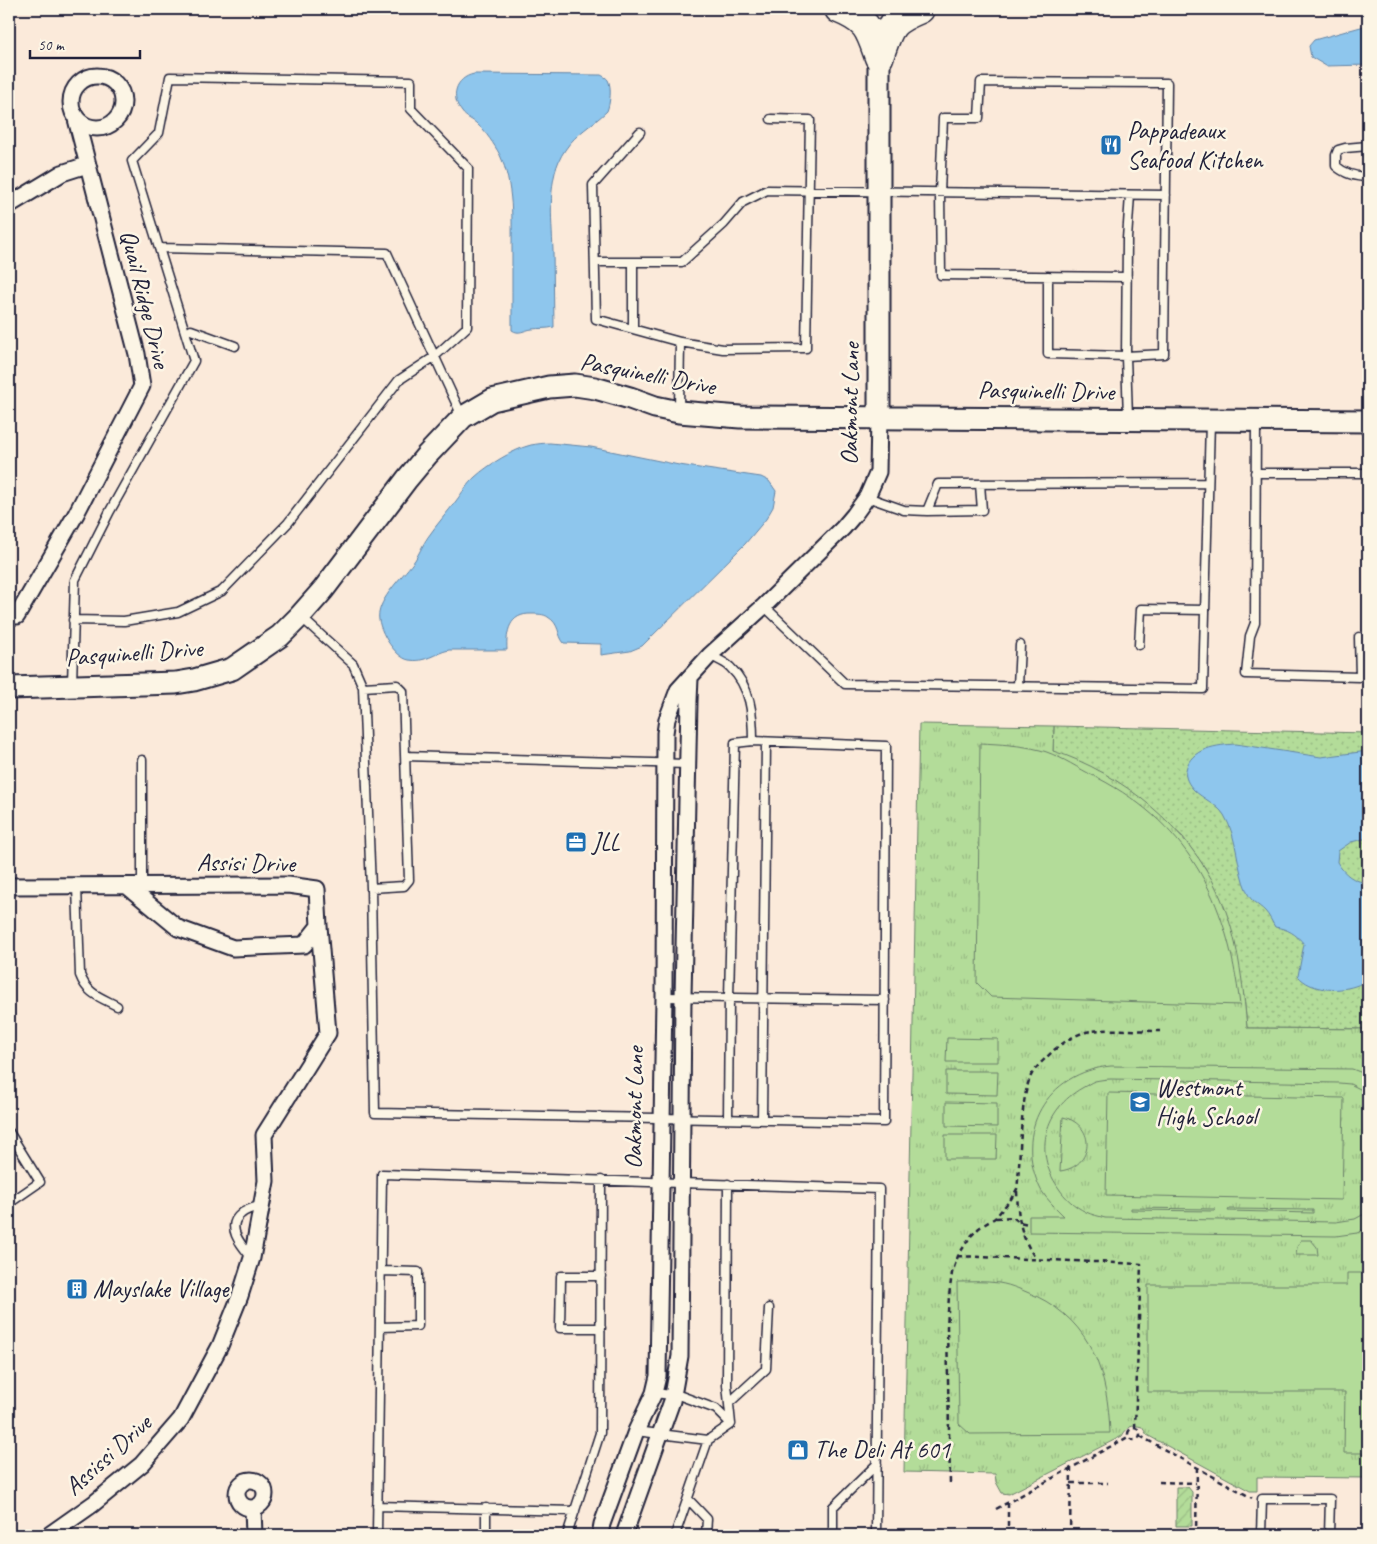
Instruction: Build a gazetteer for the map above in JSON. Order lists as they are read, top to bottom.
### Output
{
  "streets": {
    "street": [
      "Quail Ridge Drive",
      "Pasquinelli Drive",
      "Oakmont Lane",
      "Assisi Drive",
      "Assissi Drive"
    ]
  },
  "crossings": [
    ["Pasquinelli Drive", "Oakmont Lane"],
    ["Assisi Drive", "Assissi Drive"]
  ],
  "places": {
    "restaurant": ["Pappadeaux Seafood Kitchen"],
    "office": ["JLL"],
    "school or university": ["Westmont High School"],
    "building": ["Mayslake Village"],
    "shop": ["The Deli At 601"]
  },
  "scale_bar": "50 m"
}
